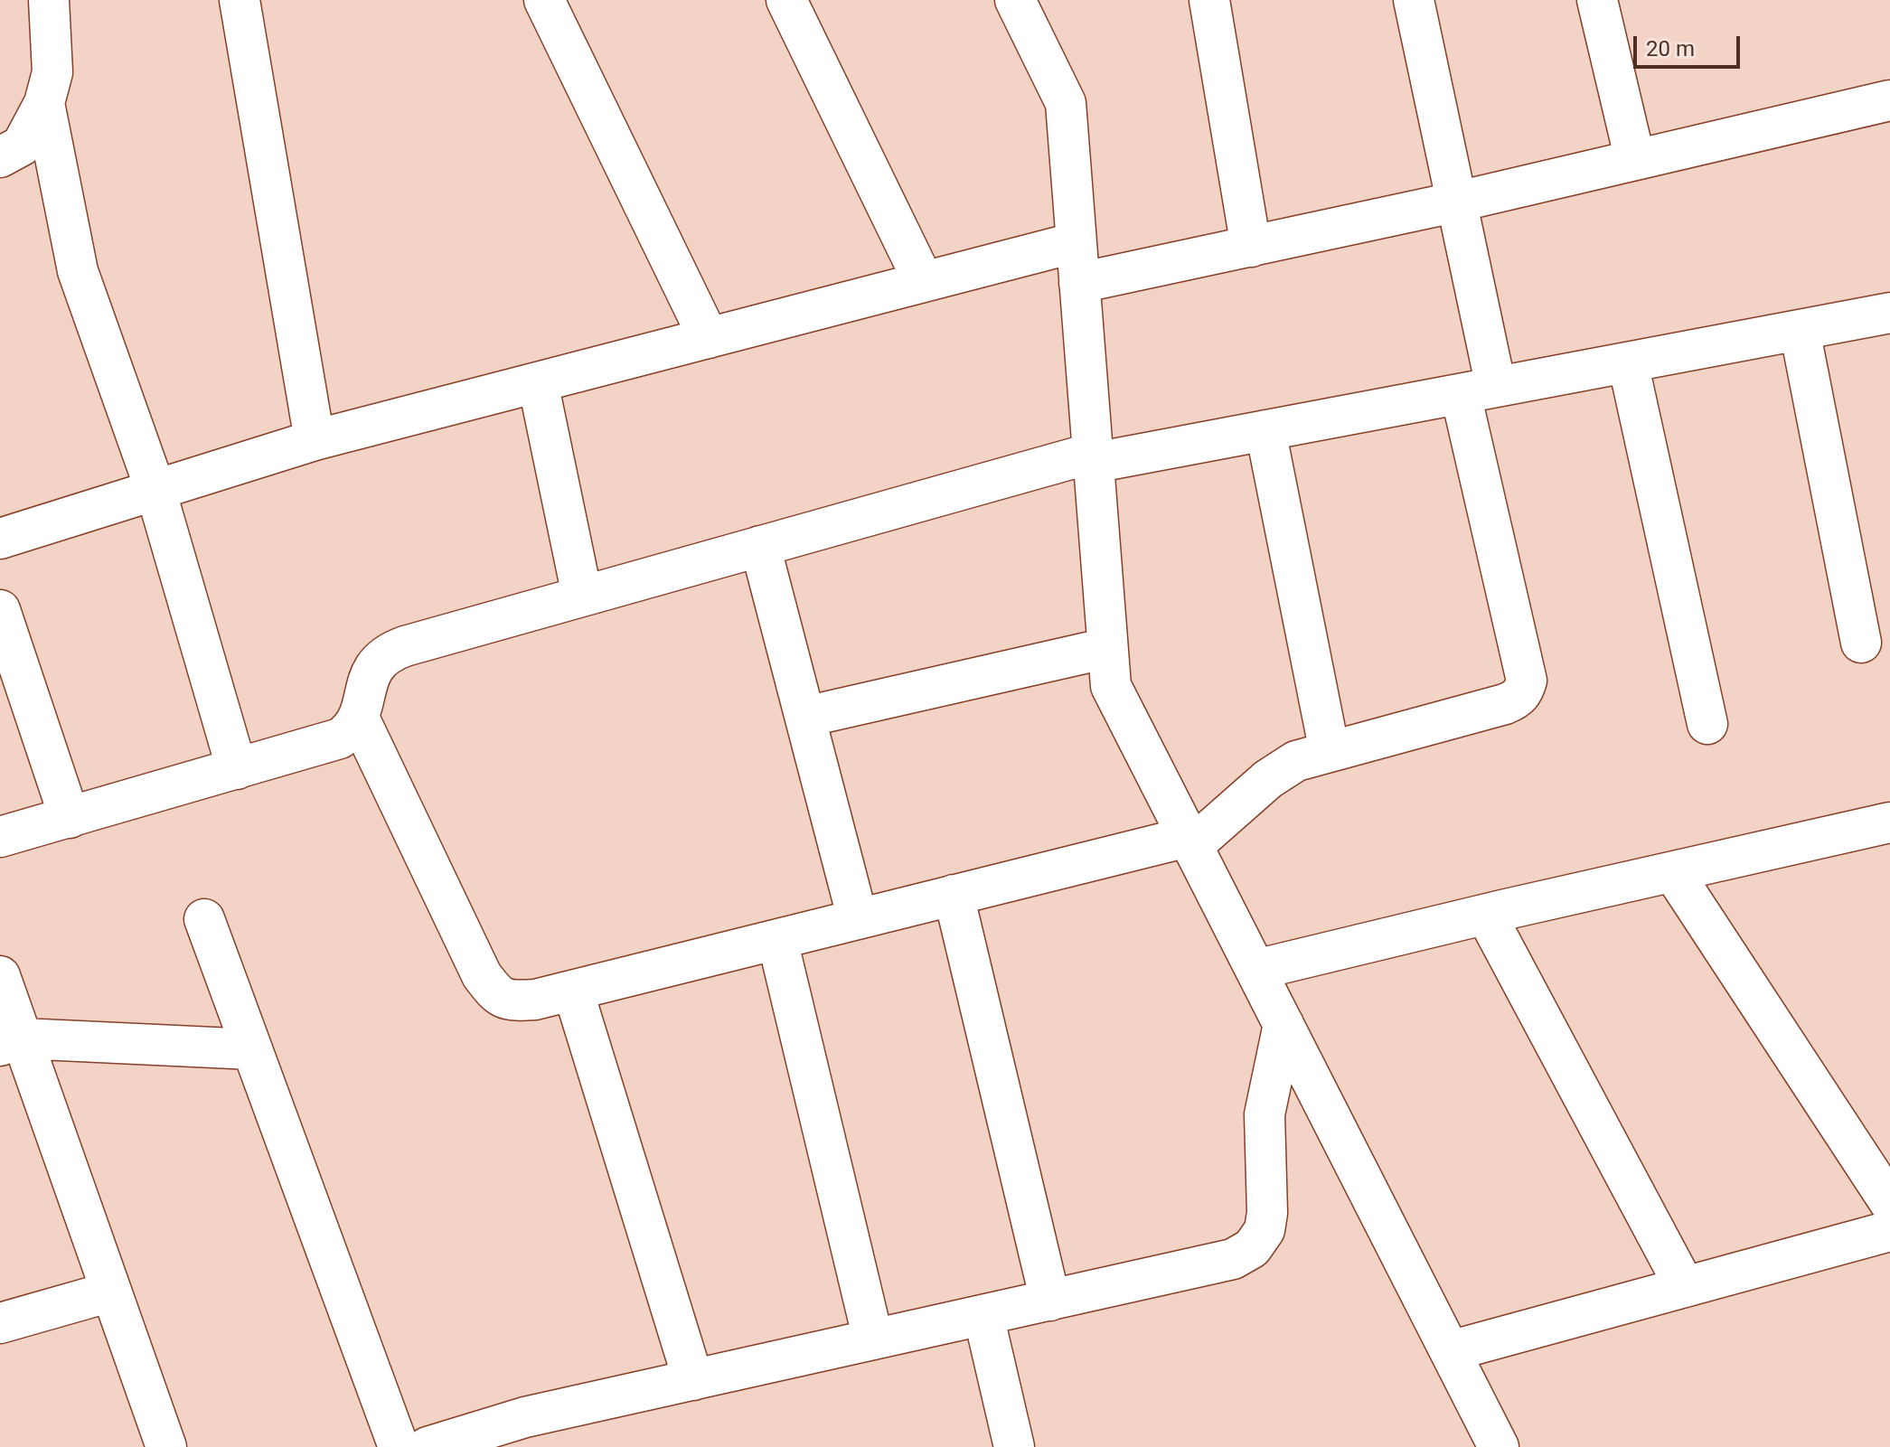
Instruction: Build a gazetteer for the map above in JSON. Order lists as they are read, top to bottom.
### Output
{
  "scale_bar": "20 m"
}
